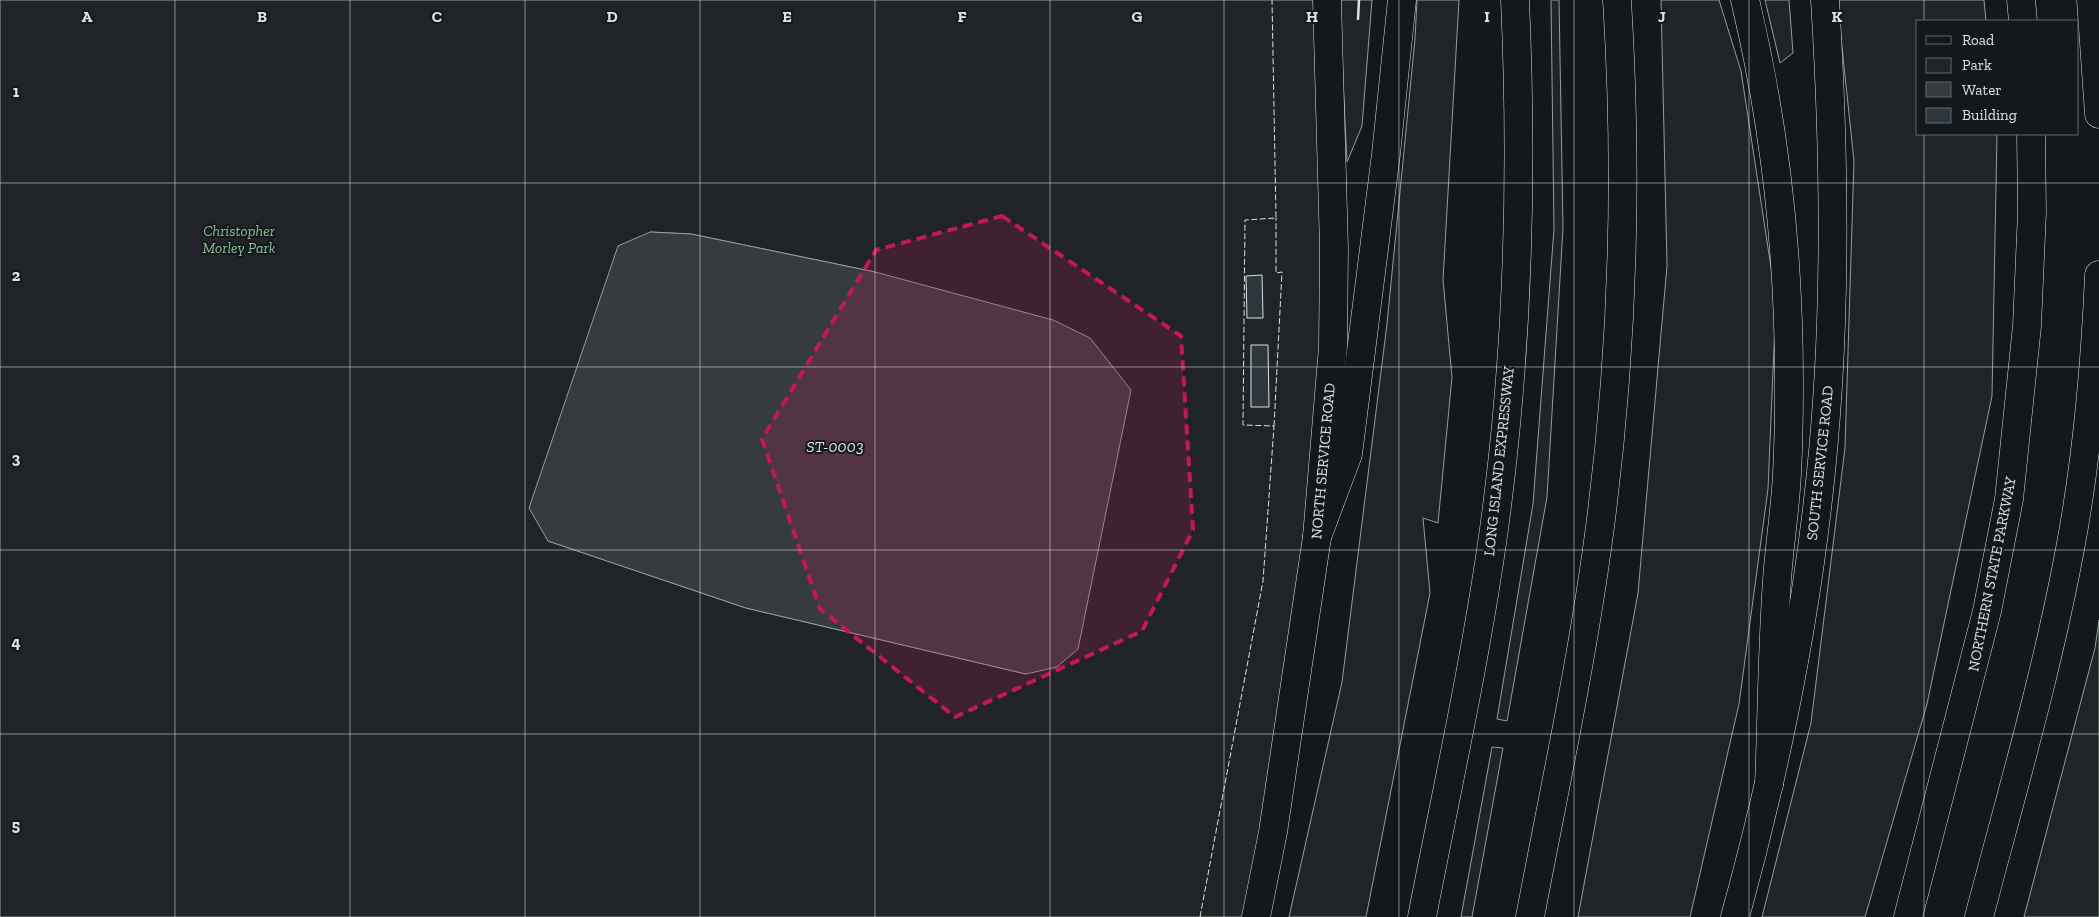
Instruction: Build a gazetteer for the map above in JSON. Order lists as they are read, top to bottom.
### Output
{
  "streets": {
    "main road": [
      "NORTH SERVICE ROAD",
      "LONG ISLAND EXPRESSWAY",
      "SOUTH SERVICE ROAD",
      "NORTHERN STATE PARKWAY"
    ]
  },
  "water": ["ST-0003"],
  "parks": ["Christopher Morley Park"],
  "legend": [
    "Road",
    "Park",
    "Water",
    "Building"
  ],
  "grid": {
    "columns": [
      "A",
      "B",
      "C",
      "D",
      "E",
      "F",
      "G",
      "H",
      "I",
      "J",
      "K"
    ],
    "rows": [
      "1",
      "2",
      "3",
      "4",
      "5"
    ]
  }
}
